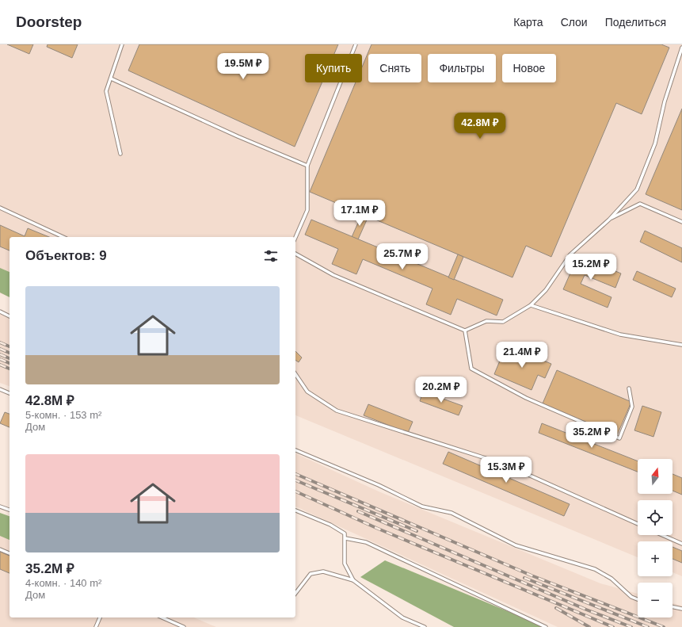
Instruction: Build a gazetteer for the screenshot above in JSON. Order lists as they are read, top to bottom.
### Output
{
  "north": "top",
  "page": {
    "header": "Doorstep",
    "nav": ["Карта", "Слои", "Поделиться"],
    "price": [
      "19.5M ₽",
      "42.8M ₽",
      "17.1M ₽",
      "25.7M ₽",
      "15.2M ₽",
      "21.4M ₽",
      "20.2M ₽",
      "35.2M ₽",
      "15.3M ₽"
    ],
    "chip": [
      "Купить",
      "Снять",
      "Фильтры",
      "Новое"
    ],
    "heading": "Объектов: 9",
    "list": [
      {
        "name": "42.8M ₽",
        "note": "5-комн. · 153 m² · Дом"
      },
      {
        "name": "35.2M ₽",
        "note": "4-комн. · 140 m² · Дом"
      }
    ],
    "map_buttons": ["+", "−"]
  }
}
